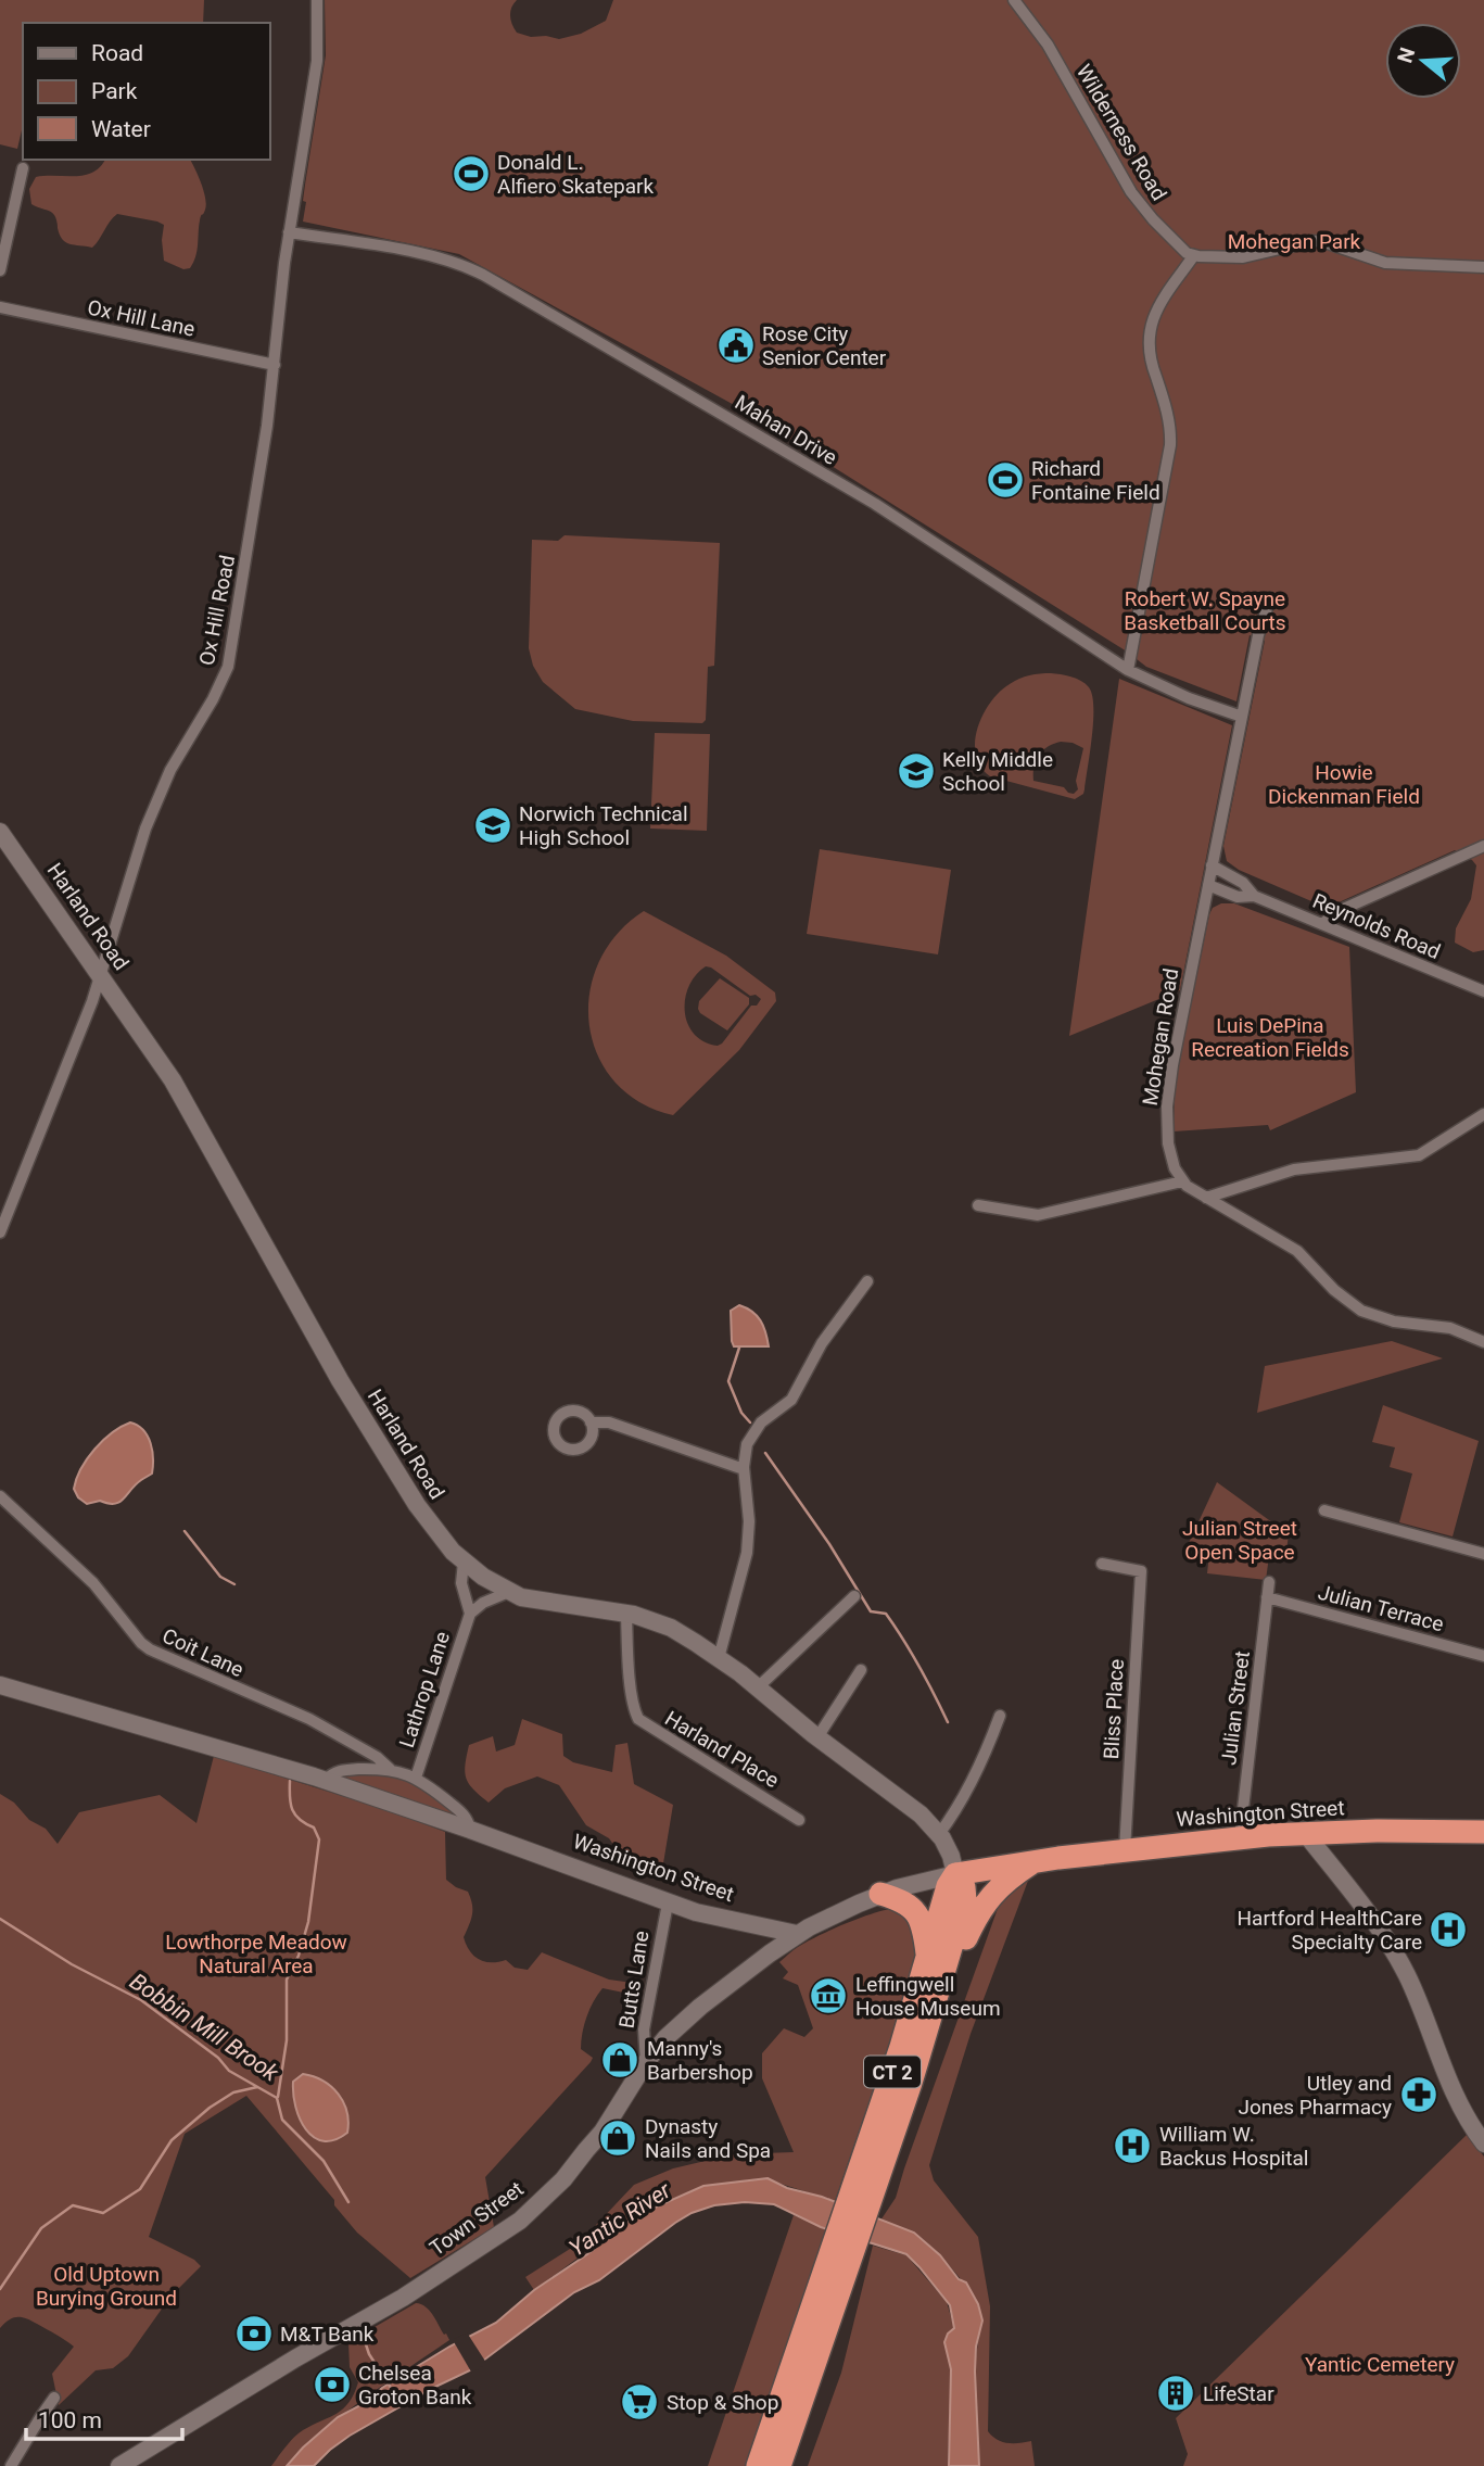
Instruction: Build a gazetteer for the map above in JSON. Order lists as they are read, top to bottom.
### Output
{
  "streets": {
    "highway": ["Washington Street", "CT 2"],
    "main road": ["Harland Road", "Town Street"],
    "street": [
      "Wilderness Road",
      "Ox Hill Lane",
      "Mahan Drive",
      "Ox Hill Road",
      "Reynolds Road",
      "Mohegan Road",
      "Julian Terrace",
      "Coit Lane",
      "Lathrop Lane",
      "Julian Street",
      "Bliss Place",
      "Harland Place",
      "Butts Lane"
    ]
  },
  "crossings": [
    ["Ox Hill Lane", "Ox Hill Road"],
    ["Mahan Drive", "Ox Hill Road"],
    ["Mahan Drive", "Mohegan Road"],
    ["Ox Hill Road", "Harland Road"],
    ["Harland Road", "Lathrop Lane"],
    ["Harland Road", "Harland Place"],
    ["Harland Road", "Washington Street"],
    ["Harland Road", "CT 2"],
    ["Reynolds Road", "Mohegan Road"],
    ["Julian Terrace", "Julian Street"],
    ["Coit Lane", "Lathrop Lane"],
    ["Lathrop Lane", "Washington Street"],
    ["Julian Street", "Washington Street"],
    ["Bliss Place", "Washington Street"],
    ["Washington Street", "Butts Lane"],
    ["Washington Street", "CT 2"],
    ["Washington Street", "Town Street"],
    ["Butts Lane", "Town Street"]
  ],
  "water": ["Bobbin Mill Brook", "Yantic River"],
  "parks": [
    "Mohegan Park",
    "Robert W. Spayne Basketball Courts",
    "Howie Dickenman Field",
    "Luis DePina Recreation Fields",
    "Julian Street Open Space",
    "Lowthorpe Meadow Natural Area",
    "Old Uptown Burying Ground",
    "Yantic Cemetery"
  ],
  "places": {
    "sports": ["Donald L. Alfiero Skatepark", "Richard Fontaine Field"],
    "public building": ["Rose City Senior Center"],
    "school or university": ["Kelly Middle School", "Norwich Technical High School"],
    "hospital": ["Hartford HealthCare Specialty Care", "William W. Backus Hospital"],
    "museum": ["Leffingwell House Museum"],
    "shop": ["Manny's Barbershop", "Dynasty Nails and Spa"],
    "pharmacy": ["Utley and Jones Pharmacy"],
    "bank": ["M&T Bank", "Chelsea Groton Bank"],
    "building": ["LifeStar"],
    "supermarket": ["Stop & Shop"]
  },
  "legend": ["Road", "Park", "Water"],
  "scale_bar": "100 m",
  "north": "left"
}
